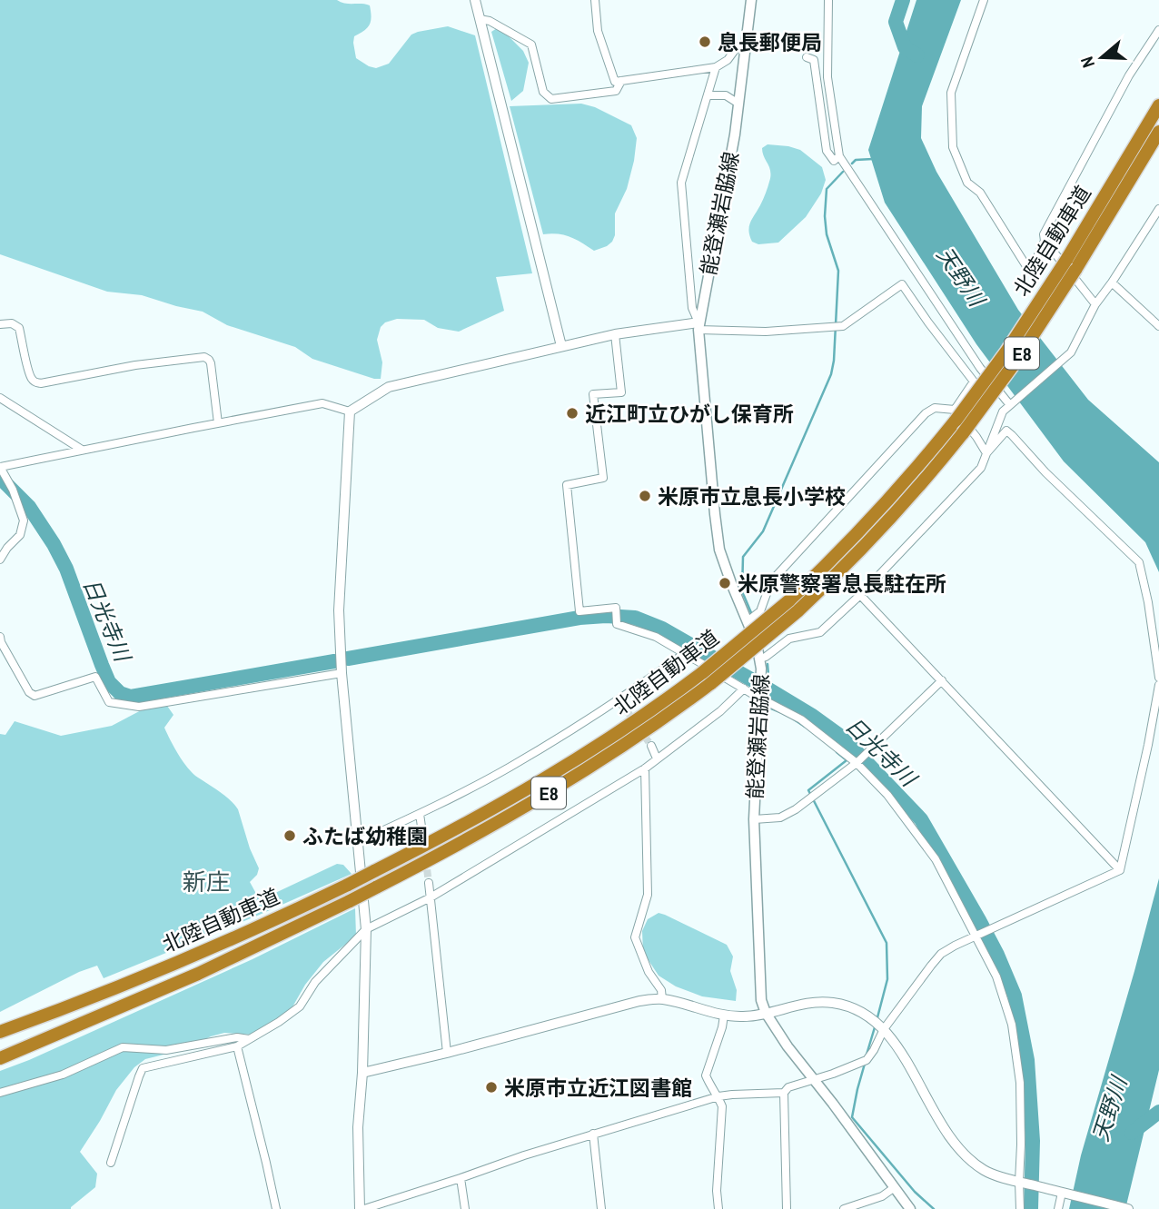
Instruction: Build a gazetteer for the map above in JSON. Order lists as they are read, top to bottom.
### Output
{
  "streets": {
    "highway": ["北陸自動車道", "E8"],
    "main road": ["能登瀬岩脇線"]
  },
  "districts": ["新庄"],
  "water": ["天野川", "日光寺川"],
  "places": [
    "息長郵便局",
    "近江町立ひがし保育所",
    "米原市立息長小学校",
    "米原警察署息長駐在所",
    "ふたば幼稚園",
    "米原市立近江図書館"
  ],
  "north": "left"
}
